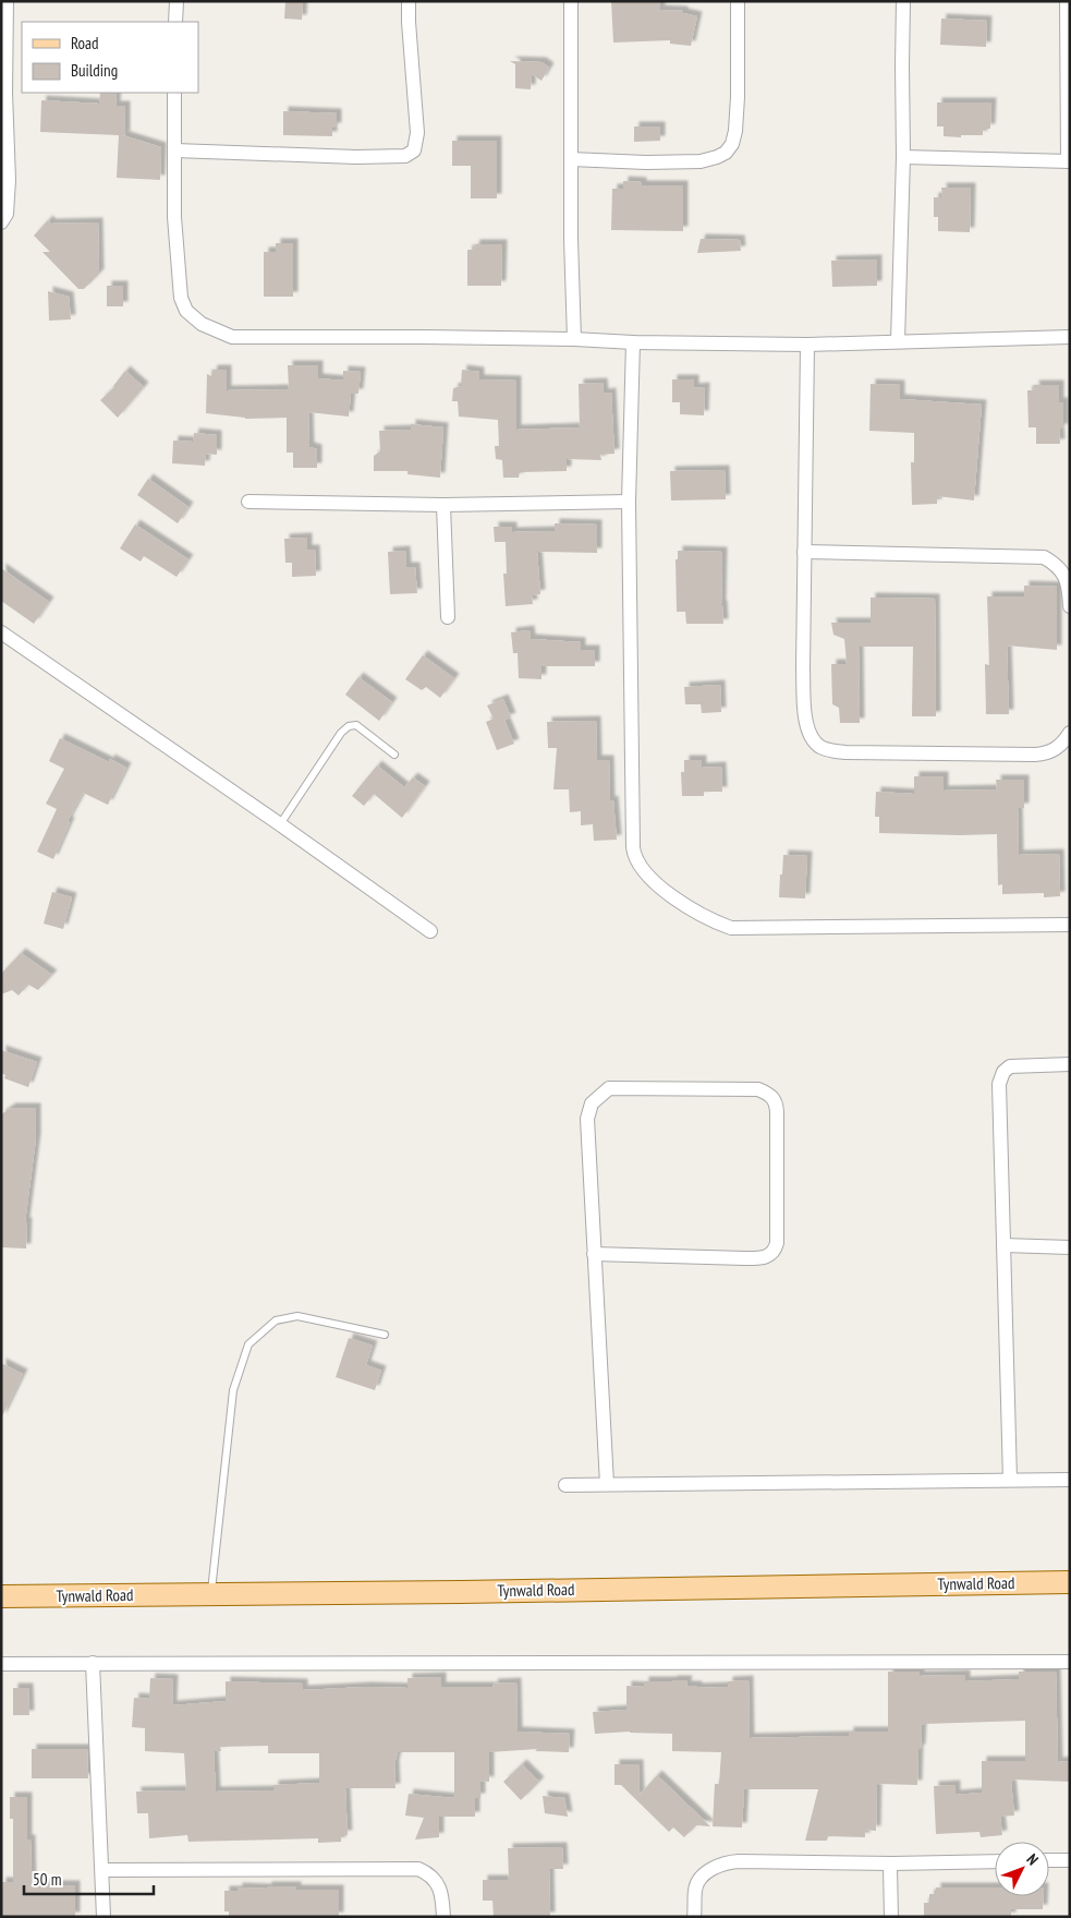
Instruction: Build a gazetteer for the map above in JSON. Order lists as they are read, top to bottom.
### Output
{
  "streets": {
    "main road": ["Tynwald Road"]
  },
  "legend": ["Road", "Building"],
  "scale_bar": "50 m",
  "north": "top right"
}
